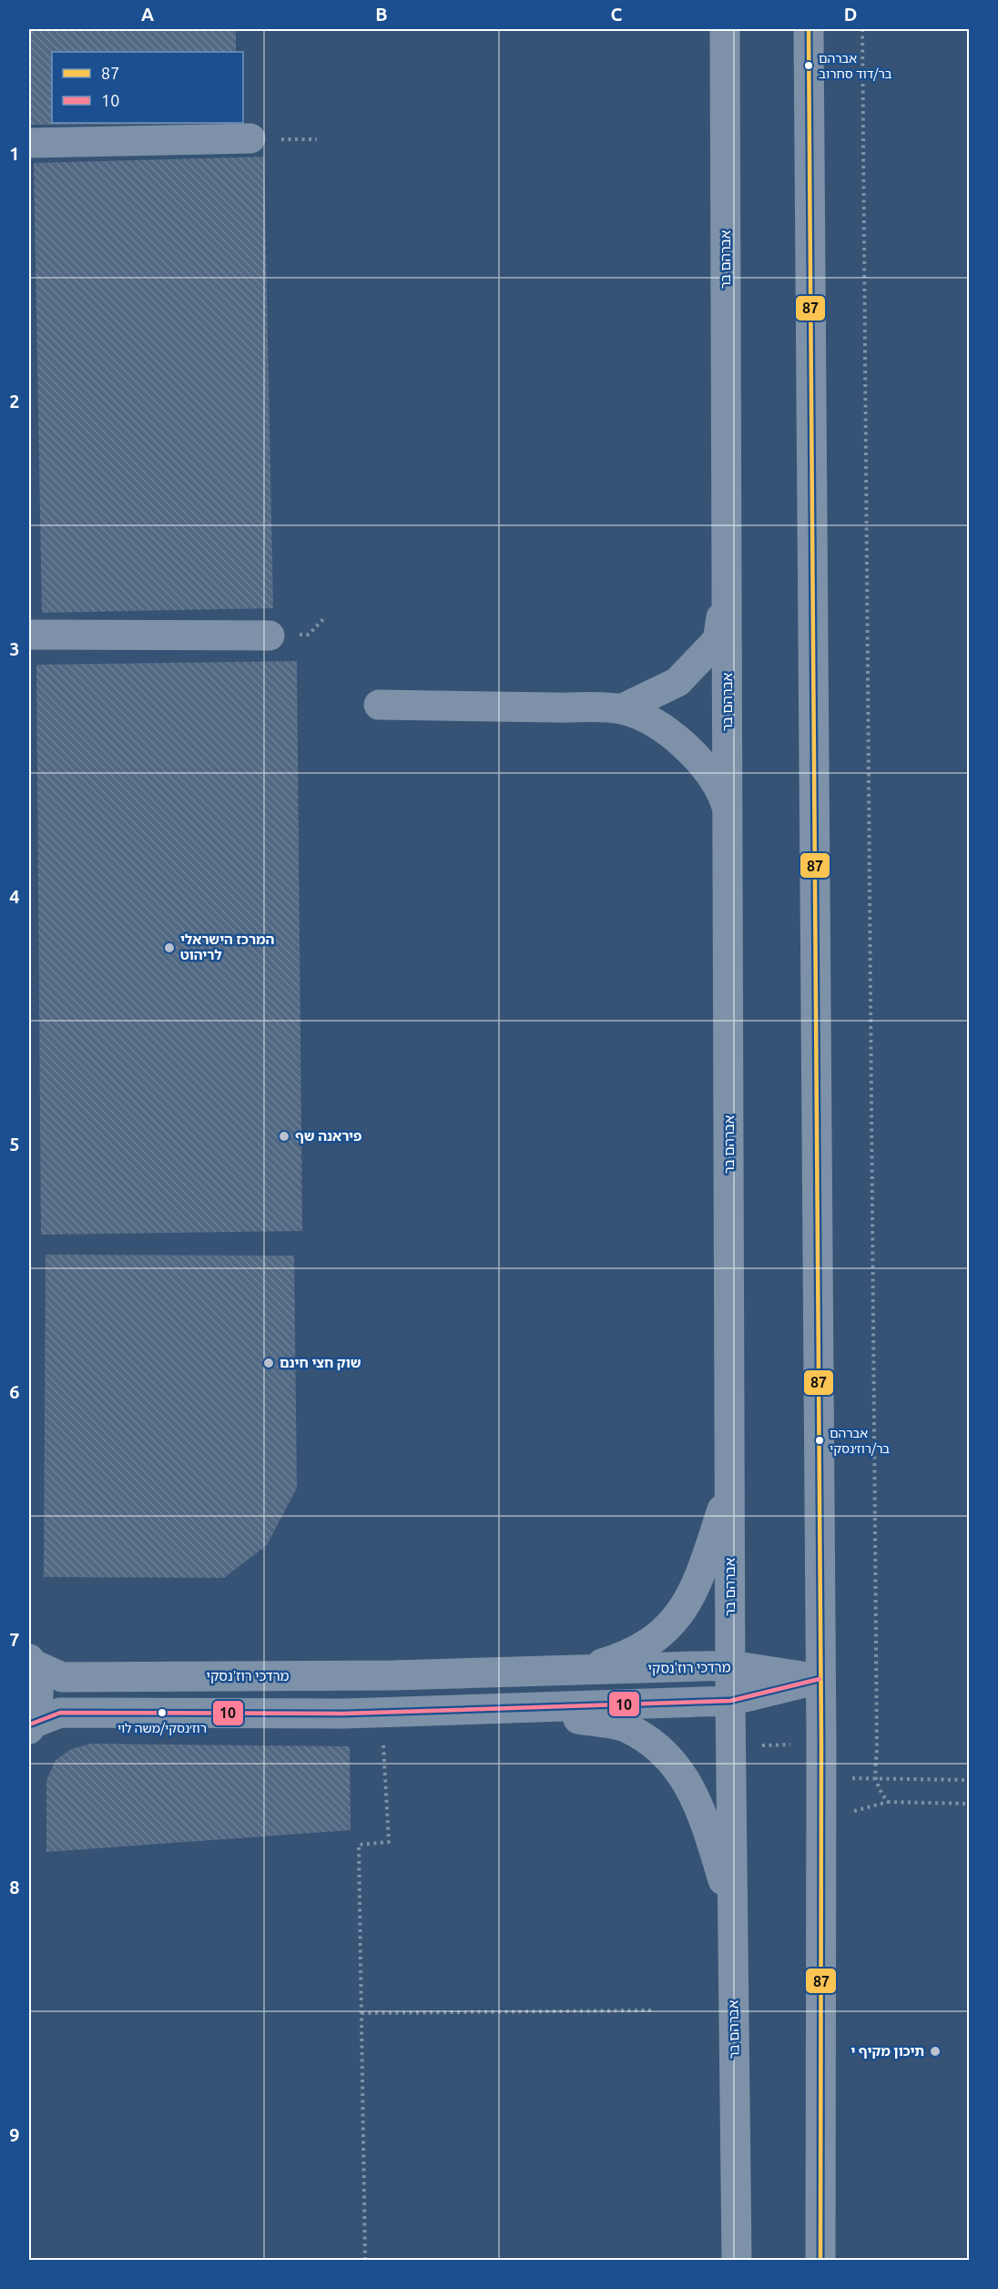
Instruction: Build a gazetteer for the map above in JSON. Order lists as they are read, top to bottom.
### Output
{
  "streets": {
    "street": ["אברהם בר", "מרדכי רוז'נסקי"]
  },
  "crossings": [
    ["אברהם בר", "מרדכי רוז'נסקי"]
  ],
  "places": [
    "אברהם בר/דוד סחרוב",
    "המרכז הישראלי לריהוט",
    "פיראנה שף",
    "שוק חצי חינם",
    "אברהם בר/רוז׳נסקי",
    "רוז׳נסקי/משה לוי",
    "תיכון מקיף י"
  ],
  "lines": ["transit line 87", "transit line 10"],
  "legend": ["87", "10"],
  "grid": {
    "columns": [
      "A",
      "B",
      "C",
      "D"
    ],
    "rows": [
      "1",
      "2",
      "3",
      "4",
      "5",
      "6",
      "7",
      "8",
      "9"
    ]
  }
}
